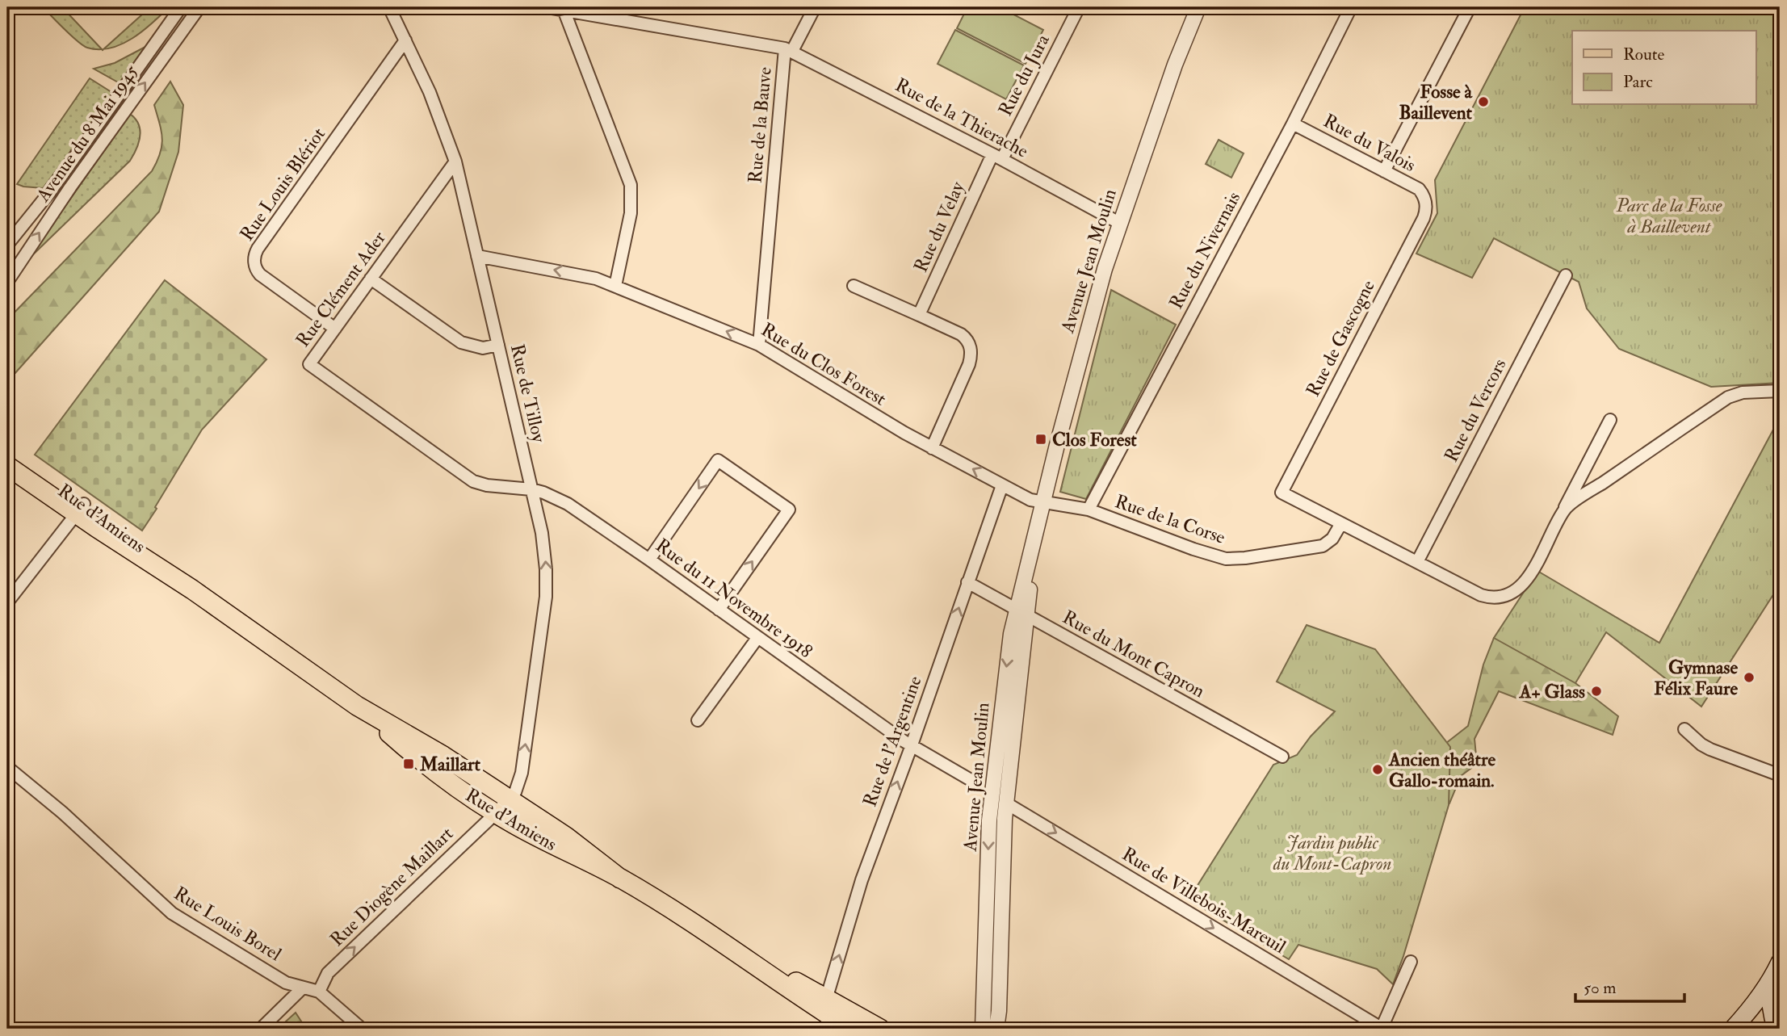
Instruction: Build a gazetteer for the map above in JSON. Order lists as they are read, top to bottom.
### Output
{
  "streets": {
    "main road": ["Rue d'Amiens"],
    "street": [
      "Rue du Jura",
      "Rue de la Thierache",
      "Rue de la Bauve",
      "Avenue du 8 Mai 1945",
      "Rue du Valois",
      "Rue Louis Blériot",
      "Rue du Velay",
      "Rue du Nivernais",
      "Avenue Jean Moulin",
      "Rue Clément Ader",
      "Rue de Gascogne",
      "Rue du Clos Forest",
      "Rue de Tilloy",
      "Rue du Vercors",
      "Rue de la Corse",
      "Rue du 11 Novembre 1918",
      "Rue du Mont Capron",
      "Rue de l'Argentine",
      "Rue Diogène Maillart",
      "Rue de Villebois-Mareuil",
      "Rue Louis Borel"
    ]
  },
  "crossings": [
    ["Rue du Jura", "Rue de la Thierache"],
    ["Rue du Jura", "Rue du Velay"],
    ["Rue de la Thierache", "Rue de la Bauve"],
    ["Rue de la Thierache", "Rue du Velay"],
    ["Rue de la Thierache", "Avenue Jean Moulin"],
    ["Rue de la Bauve", "Rue du Clos Forest"],
    ["Rue du Valois", "Rue du Nivernais"],
    ["Rue du Valois", "Rue de Gascogne"],
    ["Rue Louis Blériot", "Rue Clément Ader"],
    ["Rue Louis Blériot", "Rue de Tilloy"],
    ["Rue du Nivernais", "Rue de la Corse"],
    ["Avenue Jean Moulin", "Rue du Clos Forest"],
    ["Avenue Jean Moulin", "Rue de la Corse"],
    ["Avenue Jean Moulin", "Rue du Mont Capron"],
    ["Avenue Jean Moulin", "Rue de Villebois-Mareuil"],
    ["Rue Clément Ader", "Rue de Tilloy"],
    ["Rue Clément Ader", "Rue du 11 Novembre 1918"],
    ["Rue de Gascogne", "Rue de la Corse"],
    ["Rue du Clos Forest", "Rue de Tilloy"],
    ["Rue du Clos Forest", "Rue de la Corse"],
    ["Rue du Clos Forest", "Rue de l'Argentine"],
    ["Rue de Tilloy", "Rue d'Amiens"],
    ["Rue de Tilloy", "Rue du 11 Novembre 1918"],
    ["Rue de Tilloy", "Rue Diogène Maillart"],
    ["Rue d'Amiens", "Rue de l'Argentine"],
    ["Rue d'Amiens", "Rue Diogène Maillart"],
    ["Rue du 11 Novembre 1918", "Rue de l'Argentine"],
    ["Rue du Mont Capron", "Rue de l'Argentine"],
    ["Rue Diogène Maillart", "Rue Louis Borel"]
  ],
  "one_way": [
    "Rue du Clos Forest",
    "Rue de Tilloy",
    "Rue de l'Argentine",
    "Rue Diogène Maillart",
    "Rue de Villebois-Mareuil"
  ],
  "parks": ["Parc de la Fosse à Baillevent", "Jardin public du Mont-Capron"],
  "places": {
    "other": [
      "Fosse à Baillevent",
      "Gymnase Félix Faure",
      "A+ Glass",
      "Ancien théâtre Gallo-romain."
    ],
    "transit": ["Clos Forest", "Maillart"]
  },
  "legend": ["Route", "Parc"],
  "scale_bar": "50 m"
}
